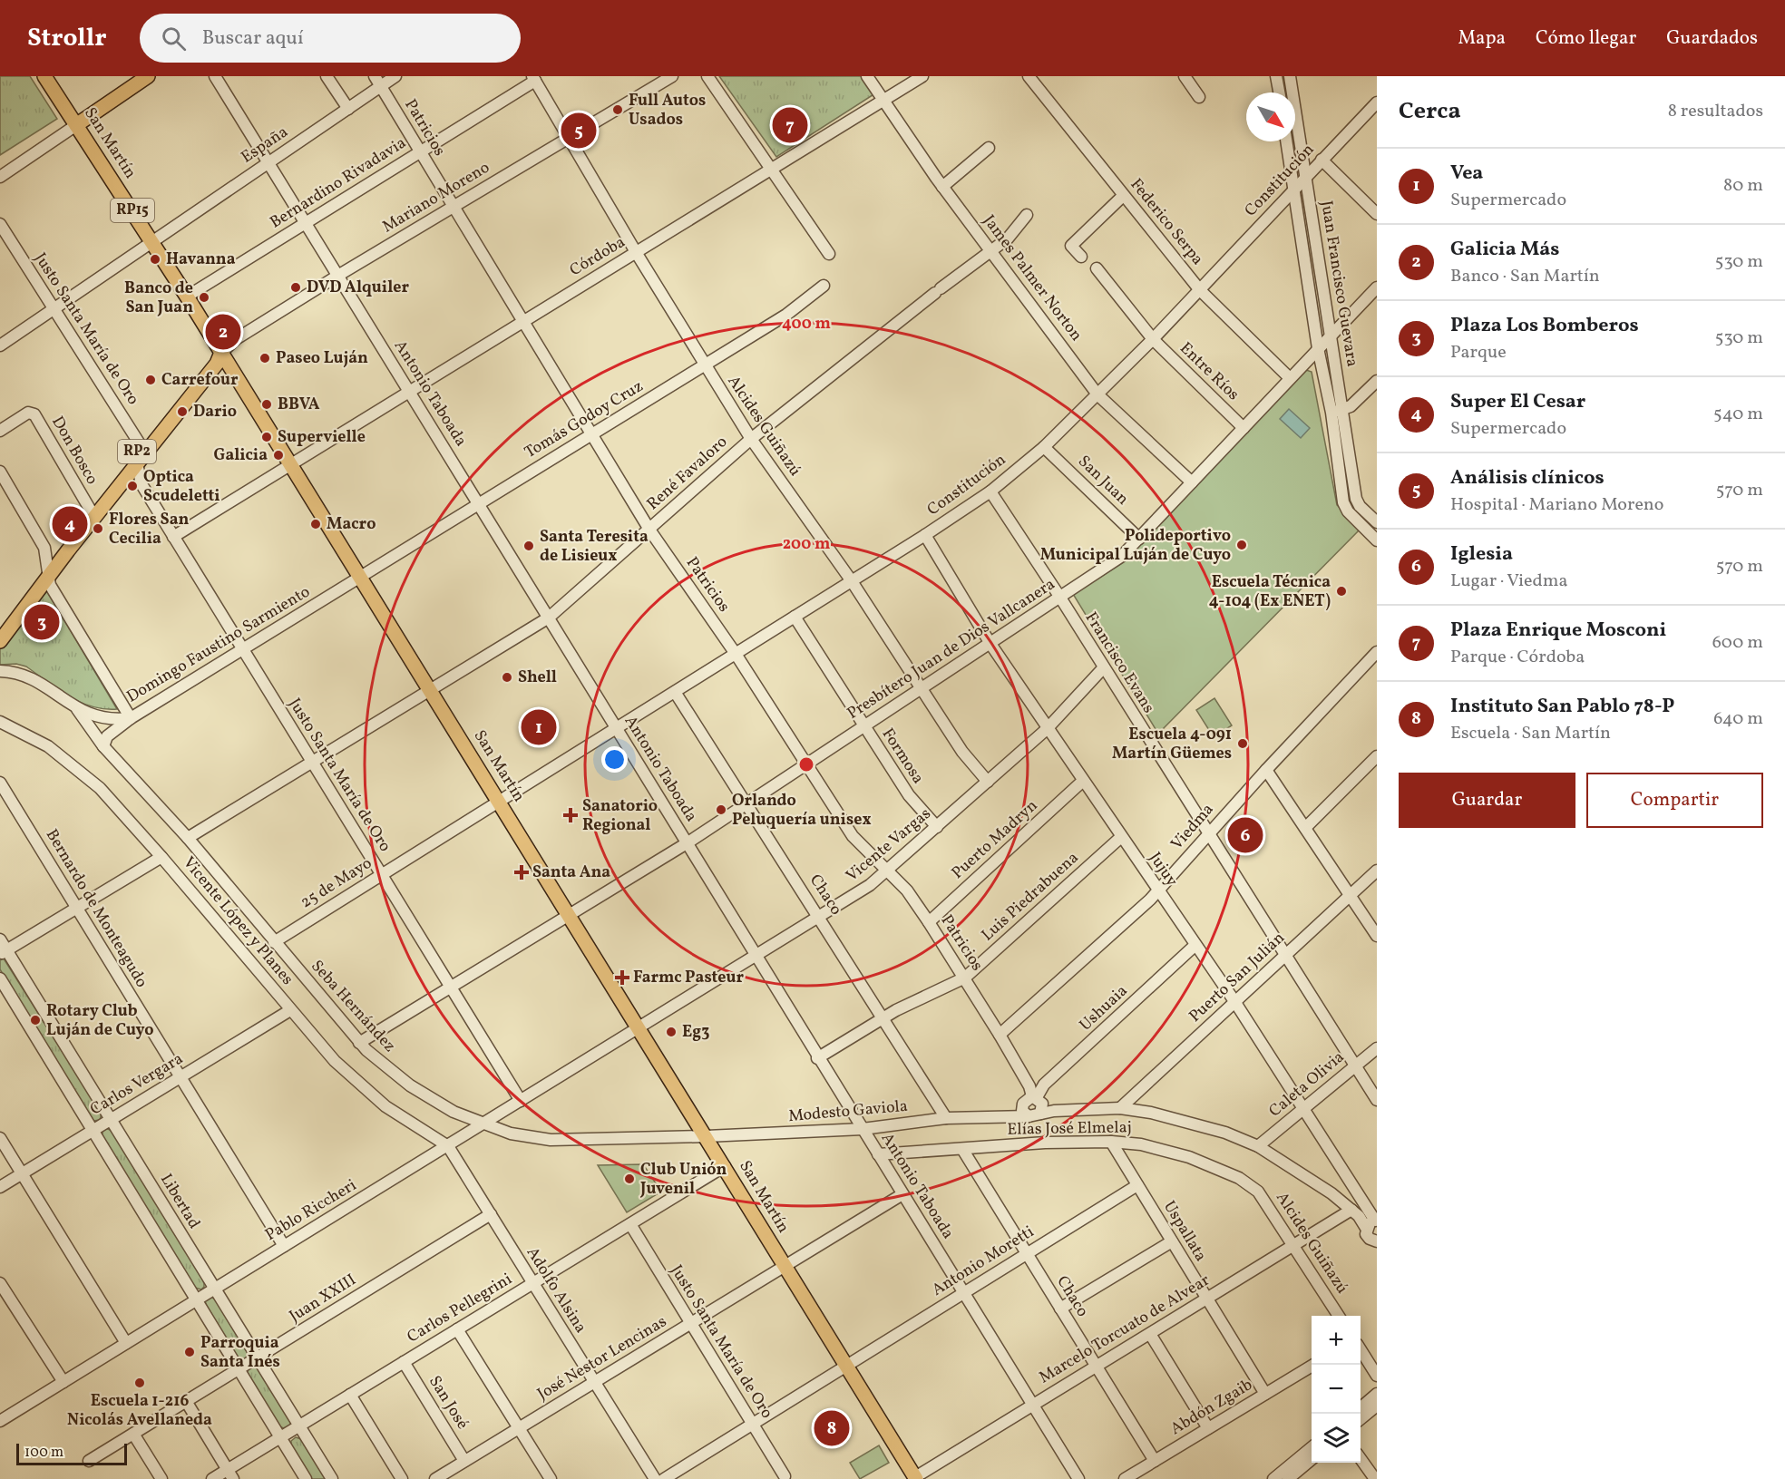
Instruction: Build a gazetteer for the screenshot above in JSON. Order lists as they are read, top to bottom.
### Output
{
  "streets": {
    "main road": ["San Martín", "RP15", "RP2"],
    "street": [
      "Patricios",
      "España",
      "Constitución",
      "Bernardino Rivadavia",
      "Mariano Moreno",
      "Federico Serpa",
      "Córdoba",
      "James Palmer Norton",
      "Juan Francisco Guevara",
      "Justo Santa María de Oro",
      "Entre Ríos",
      "Antonio Taboada",
      "Tomás Godoy Cruz",
      "Alcides Guiñazú",
      "Don Bosco",
      "René Favaloro",
      "San Juan",
      "Domingo Faustino Sarmiento",
      "Presbítero Juan de Dios Vallcanera",
      "Francisco Evans",
      "Formosa",
      "Viedma",
      "Puerto Madryn",
      "Vicente Vargas",
      "Jujuy",
      "25 de Mayo",
      "Chaco",
      "Luis Piedrabuena",
      "Bernardo de Monteagudo",
      "Vicente López y Planes",
      "Puerto San Julián",
      "Seba Hernández",
      "Ushuaia",
      "Carlos Vergara",
      "Caleta Olivia",
      "Modesto Gaviola",
      "Elías José Elmelaj",
      "Libertad",
      "Pablo Riccheri",
      "Uspallata",
      "Antonio Moretti",
      "Adolfo Alsina",
      "Juan XXIII",
      "Carlos Pellegrini",
      "Marcelo Torcuato de Alvear",
      "José Nestor Lencinas",
      "San José",
      "Abdón Zgaib"
    ]
  },
  "crossings": [
    ["Patricios", "España"],
    ["Patricios", "Constitución"],
    ["Patricios", "Bernardino Rivadavia"],
    ["Patricios", "Mariano Moreno"],
    ["Patricios", "Córdoba"],
    ["Patricios", "Tomás Godoy Cruz"],
    ["Patricios", "René Favaloro"],
    ["Patricios", "Presbítero Juan de Dios Vallcanera"],
    ["Patricios", "Viedma"],
    ["Patricios", "Puerto Madryn"],
    ["Patricios", "Vicente Vargas"],
    ["Patricios", "Luis Piedrabuena"],
    ["Patricios", "Ushuaia"],
    ["Patricios", "Modesto Gaviola"],
    ["San Martín", "España"],
    ["San Martín", "Constitución"],
    ["San Martín", "Bernardino Rivadavia"],
    ["San Martín", "Mariano Moreno"],
    ["San Martín", "Córdoba"],
    ["San Martín", "Tomás Godoy Cruz"],
    ["San Martín", "RP2"],
    ["San Martín", "René Favaloro"],
    ["San Martín", "Domingo Faustino Sarmiento"],
    ["San Martín", "Presbítero Juan de Dios Vallcanera"],
    ["San Martín", "Vicente Vargas"],
    ["San Martín", "25 de Mayo"],
    ["San Martín", "Seba Hernández"],
    ["San Martín", "Modesto Gaviola"],
    ["San Martín", "Pablo Riccheri"],
    ["San Martín", "Antonio Moretti"],
    ["San Martín", "Carlos Pellegrini"],
    ["San Martín", "Marcelo Torcuato de Alvear"],
    ["San Martín", "José Nestor Lencinas"],
    ["España", "Justo Santa María de Oro"],
    ["España", "Antonio Taboada"],
    ["Constitución", "Federico Serpa"],
    ["Constitución", "James Palmer Norton"],
    ["Constitución", "Juan Francisco Guevara"],
    ["Constitución", "Entre Ríos"],
    ["Constitución", "Antonio Taboada"],
    ["Constitución", "Alcides Guiñazú"],
    ["Constitución", "San Juan"],
    ["Constitución", "Francisco Evans"],
    ["Constitución", "Formosa"],
    ["Constitución", "Jujuy"],
    ["Constitución", "25 de Mayo"],
    ["Constitución", "Chaco"],
    ["Bernardino Rivadavia", "Antonio Taboada"],
    ["Bernardino Rivadavia", "Alcides Guiñazú"],
    ["Mariano Moreno", "Antonio Taboada"],
    ["Mariano Moreno", "Alcides Guiñazú"],
    ["Mariano Moreno", "RP2"],
    ["Federico Serpa", "Presbítero Juan de Dios Vallcanera"],
    ["Córdoba", "James Palmer Norton"],
    ["Córdoba", "Justo Santa María de Oro"],
    ["Córdoba", "Antonio Taboada"],
    ["Córdoba", "Alcides Guiñazú"],
    ["James Palmer Norton", "René Favaloro"],
    ["James Palmer Norton", "Presbítero Juan de Dios Vallcanera"],
    ["Juan Francisco Guevara", "Presbítero Juan de Dios Vallcanera"],
    ["Justo Santa María de Oro", "RP2"],
    ["Justo Santa María de Oro", "René Favaloro"],
    ["Justo Santa María de Oro", "Domingo Faustino Sarmiento"],
    ["Justo Santa María de Oro", "Presbítero Juan de Dios Vallcanera"],
    ["Justo Santa María de Oro", "25 de Mayo"],
    ["Justo Santa María de Oro", "Pablo Riccheri"],
    ["Justo Santa María de Oro", "Antonio Moretti"],
    ["Justo Santa María de Oro", "Carlos Pellegrini"],
    ["Justo Santa María de Oro", "José Nestor Lencinas"],
    ["Entre Ríos", "Presbítero Juan de Dios Vallcanera"],
    ["Antonio Taboada", "Tomás Godoy Cruz"],
    ["Antonio Taboada", "René Favaloro"],
    ["Antonio Taboada", "Presbítero Juan de Dios Vallcanera"],
    ["Antonio Taboada", "Vicente Vargas"],
    ["Antonio Taboada", "Luis Piedrabuena"],
    ["Antonio Taboada", "Modesto Gaviola"],
    ["Antonio Taboada", "Elías José Elmelaj"],
    ["Antonio Taboada", "Antonio Moretti"],
    ["Antonio Taboada", "Marcelo Torcuato de Alvear"],
    ["Antonio Taboada", "José Nestor Lencinas"],
    ["Tomás Godoy Cruz", "Alcides Guiñazú"],
    ["Tomás Godoy Cruz", "Domingo Faustino Sarmiento"],
    ["Alcides Guiñazú", "René Favaloro"],
    ["Alcides Guiñazú", "Presbítero Juan de Dios Vallcanera"],
    ["Alcides Guiñazú", "Vicente Vargas"],
    ["Alcides Guiñazú", "Elías José Elmelaj"],
    ["Alcides Guiñazú", "Marcelo Torcuato de Alvear"],
    ["Don Bosco", "RP2"],
    ["René Favaloro", "Seba Hernández"],
    ["San Juan", "Presbítero Juan de Dios Vallcanera"],
    ["Domingo Faustino Sarmiento", "Seba Hernández"],
    ["Presbítero Juan de Dios Vallcanera", "Francisco Evans"],
    ["Presbítero Juan de Dios Vallcanera", "Formosa"],
    ["Presbítero Juan de Dios Vallcanera", "Jujuy"],
    ["Presbítero Juan de Dios Vallcanera", "Chaco"],
    ["Presbítero Juan de Dios Vallcanera", "Seba Hernández"],
    ["Francisco Evans", "Viedma"],
    ["Francisco Evans", "Vicente Vargas"],
    ["Francisco Evans", "Puerto San Julián"],
    ["Francisco Evans", "Caleta Olivia"],
    ["Formosa", "Vicente Vargas"],
    ["Viedma", "Jujuy"],
    ["Puerto Madryn", "Jujuy"],
    ["Vicente Vargas", "Jujuy"],
    ["Vicente Vargas", "Chaco"],
    ["Vicente Vargas", "Pablo Riccheri"],
    ["Jujuy", "Luis Piedrabuena"],
    ["Jujuy", "Puerto San Julián"],
    ["Jujuy", "Ushuaia"],
    ["Jujuy", "Caleta Olivia"],
    ["25 de Mayo", "Seba Hernández"],
    ["Chaco", "Luis Piedrabuena"],
    ["Chaco", "Modesto Gaviola"],
    ["Chaco", "Elías José Elmelaj"],
    ["Chaco", "Antonio Moretti"],
    ["Chaco", "Marcelo Torcuato de Alvear"],
    ["Chaco", "Abdón Zgaib"],
    ["Bernardo de Monteagudo", "Carlos Vergara"],
    ["Bernardo de Monteagudo", "Pablo Riccheri"],
    ["Vicente López y Planes", "Carlos Vergara"],
    ["Vicente López y Planes", "Pablo Riccheri"],
    ["Vicente López y Planes", "Adolfo Alsina"],
    ["Seba Hernández", "Modesto Gaviola"],
    ["Seba Hernández", "Pablo Riccheri"],
    ["Ushuaia", "Modesto Gaviola"],
    ["Carlos Vergara", "Libertad"],
    ["Elías José Elmelaj", "Uspallata"],
    ["Libertad", "Pablo Riccheri"],
    ["Libertad", "Juan XXIII"],
    ["Libertad", "Carlos Pellegrini"],
    ["Pablo Riccheri", "Adolfo Alsina"],
    ["Uspallata", "Antonio Moretti"],
    ["Uspallata", "Marcelo Torcuato de Alvear"],
    ["Uspallata", "Abdón Zgaib"],
    ["Adolfo Alsina", "Juan XXIII"],
    ["Adolfo Alsina", "Carlos Pellegrini"],
    ["Adolfo Alsina", "José Nestor Lencinas"],
    ["Carlos Pellegrini", "San José"],
    ["José Nestor Lencinas", "San José"]
  ],
  "places": {
    "other": [
      "Full Autos Usados",
      "Havanna",
      "DVD Alquiler",
      "Banco de San Juan",
      "Paseo Luján",
      "Carrefour",
      "BBVA",
      "Dario",
      "Supervielle",
      "Galicia",
      "Optica Scudeletti",
      "Macro",
      "Flores San Cecilia",
      "Polideportivo Municipal Luján de Cuyo",
      "Santa Teresita de Lisieux",
      "Escuela Técnica 4-104 (Ex ENET)",
      "Shell",
      "Escuela 4-091 Martín Güemes",
      "Orlando Peluquería unisex",
      "Rotary Club Luján de Cuyo",
      "Eg3",
      "Club Unión Juvenil",
      "Parroquia Santa Inés",
      "Escuela 1-216 Nicolás Avellaneda"
    ],
    "health": ["Sanatorio Regional", "Santa Ana", "Farmc Pasteur"]
  },
  "scale_bar": "100 m",
  "north": "bottom right",
  "page": {
    "header": "Strollr",
    "search": "Buscar aquí",
    "nav": ["Mapa", "Cómo llegar", "Guardados"],
    "heading": ["Cerca", "8 resultados"],
    "pins": [
      "7",
      "5",
      "2",
      "4",
      "3",
      "1",
      "6",
      "8"
    ],
    "list": [
      {
        "mark": "1",
        "name": "Vea",
        "note": "Supermercado",
        "value": "80 m"
      },
      {
        "mark": "2",
        "name": "Galicia Más",
        "note": "Banco · San Martín",
        "value": "530 m"
      },
      {
        "mark": "3",
        "name": "Plaza Los Bomberos",
        "note": "Parque",
        "value": "530 m"
      },
      {
        "mark": "4",
        "name": "Super El Cesar",
        "note": "Supermercado",
        "value": "540 m"
      },
      {
        "mark": "5",
        "name": "Análisis clínicos",
        "note": "Hospital · Mariano Moreno",
        "value": "570 m"
      },
      {
        "mark": "6",
        "name": "Iglesia",
        "note": "Lugar · Viedma",
        "value": "570 m"
      },
      {
        "mark": "7",
        "name": "Plaza Enrique Mosconi",
        "note": "Parque · Córdoba",
        "value": "600 m"
      },
      {
        "mark": "8",
        "name": "Instituto San Pablo 78-P",
        "note": "Escuela · San Martín",
        "value": "640 m"
      }
    ],
    "buttons": ["Guardar", "Compartir"],
    "map_buttons": ["+", "−"],
    "scale": "100 m"
  },
  "rings": ["400 m", "200 m"]
}
